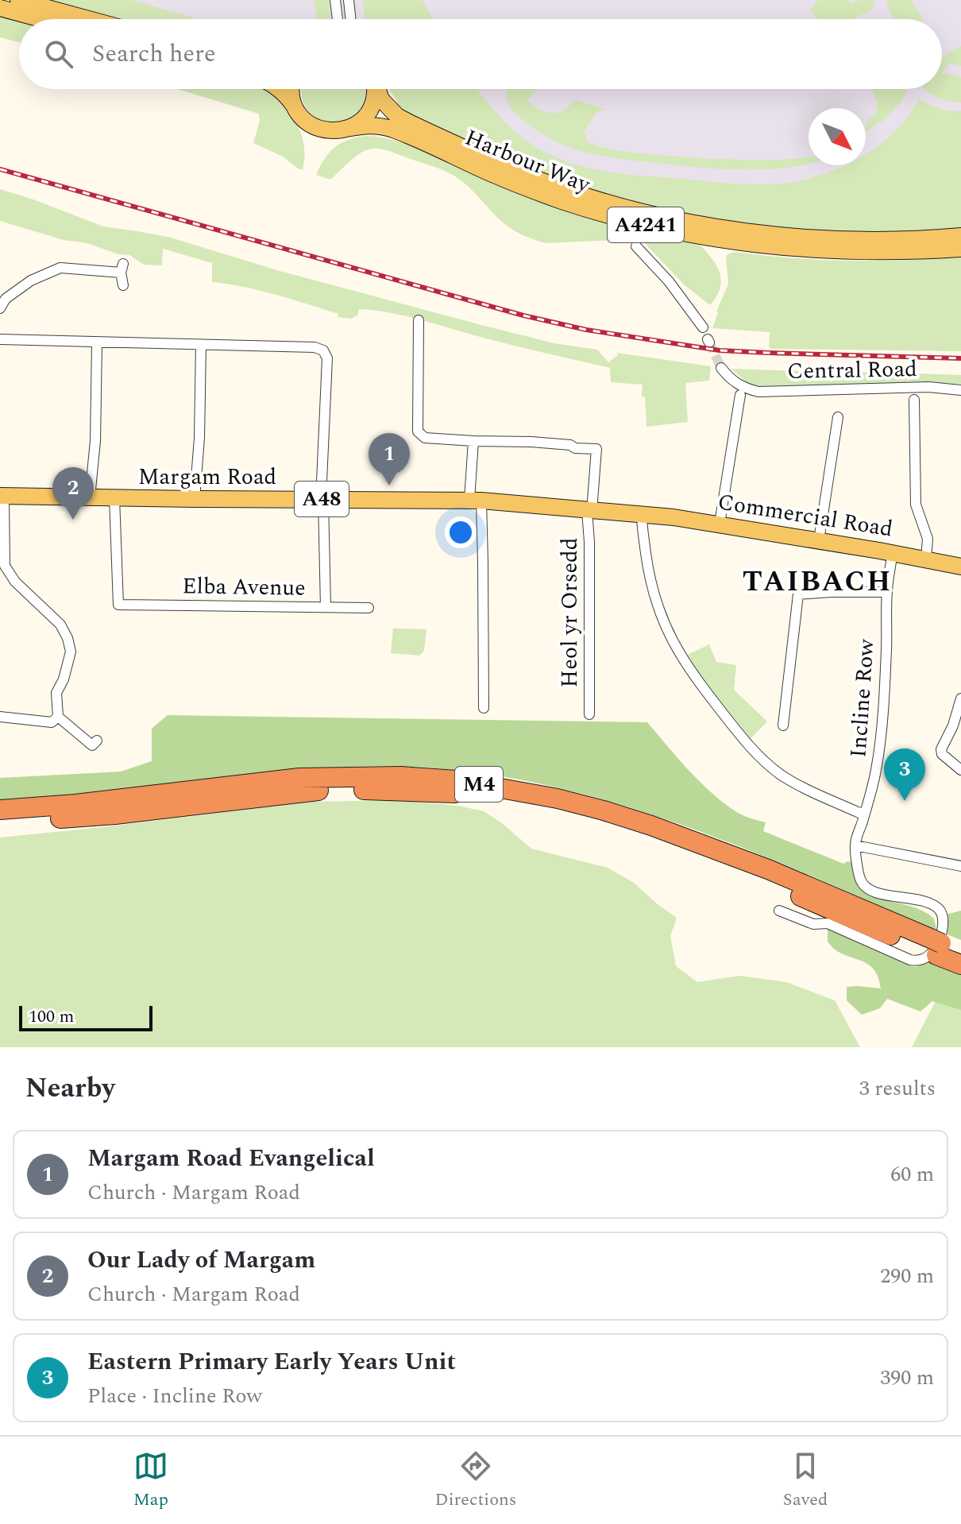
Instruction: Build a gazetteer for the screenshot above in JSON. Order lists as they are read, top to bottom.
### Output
{
  "streets": {
    "highway": ["M4"],
    "main road": [
      "Harbour Way",
      "A4241",
      "Margam Road",
      "A48",
      "Commercial Road"
    ],
    "street": [
      "Central Road",
      "Elba Avenue",
      "Heol yr Orsedd",
      "Incline Row"
    ]
  },
  "crossings": [
    ["Harbour Way", "A4241"],
    ["Margam Road", "Commercial Road"],
    ["Margam Road", "Elba Avenue"],
    ["Margam Road", "Heol yr Orsedd"],
    ["Commercial Road", "Incline Row"]
  ],
  "districts": ["TAIBACH"],
  "scale_bar": "100 m",
  "north": "bottom right",
  "page": {
    "search": "Search here",
    "pins": ["1", "2", "3"],
    "scale": "100 m",
    "heading": ["Nearby", "3 results"],
    "list": [
      {
        "mark": "1",
        "name": "Margam Road Evangelical",
        "note": "Church · Margam Road",
        "value": "60 m"
      },
      {
        "mark": "2",
        "name": "Our Lady of Margam",
        "note": "Church · Margam Road",
        "value": "290 m"
      },
      {
        "mark": "3",
        "name": "Eastern Primary Early Years Unit",
        "note": "Place · Incline Row",
        "value": "390 m"
      }
    ],
    "nav": ["Map", "Directions", "Saved"]
  }
}
